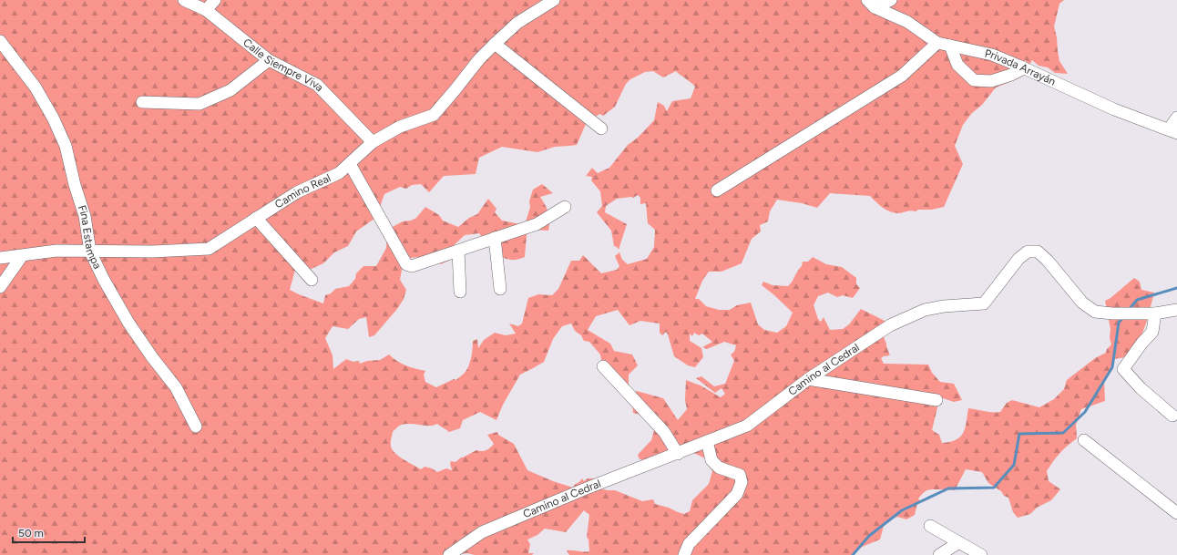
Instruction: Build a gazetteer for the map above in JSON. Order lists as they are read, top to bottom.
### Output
{
  "streets": {
    "street": [
      "Calle Siempre Viva",
      "Privada Arrayán",
      "Camino Real",
      "Fina Estampa",
      "Camino al Cedral"
    ]
  },
  "crossings": [
    ["Calle Siempre Viva", "Camino Real"],
    ["Camino Real", "Fina Estampa"]
  ],
  "scale_bar": "50 m"
}
